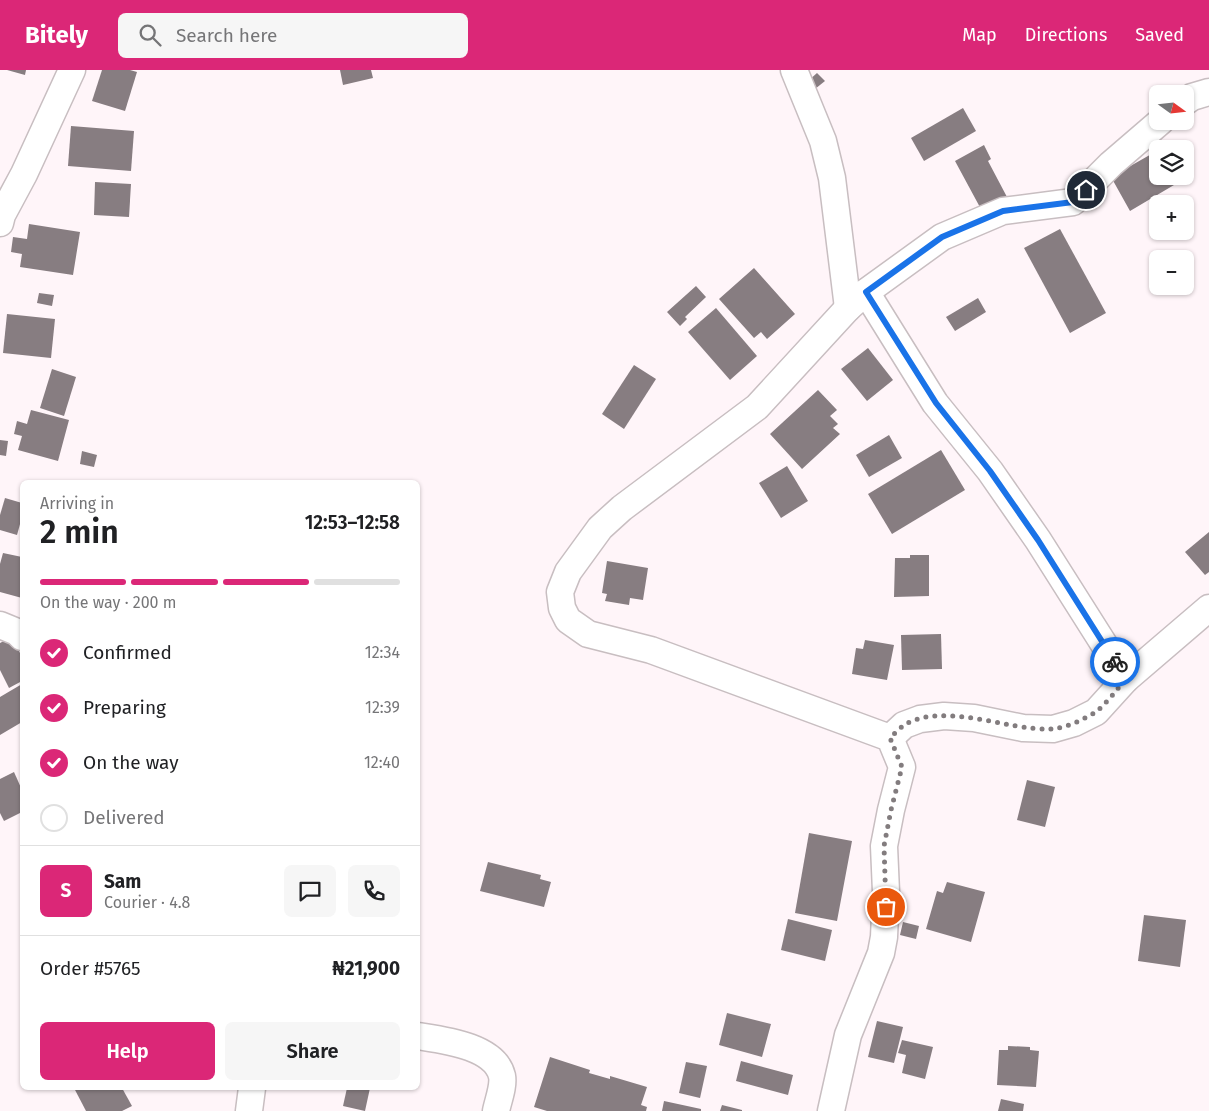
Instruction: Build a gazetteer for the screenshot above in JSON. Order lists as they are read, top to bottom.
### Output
{
  "north": "right",
  "page": {
    "header": "Bitely",
    "search": "Search here",
    "nav": ["Map", "Directions", "Saved"],
    "map_buttons": ["+", "−"],
    "heading": ["2 min", "Arriving in", "12:53–12:58"],
    "panel": [
      "Sam",
      "Courier · 4.8",
      "Order #5765",
      "₦21,900"
    ],
    "bar": "On the way · 200 m",
    "list": [
      ["Confirmed", "12:34"],
      ["Preparing", "12:39"],
      ["On the way", "12:40"],
      "Delivered"
    ],
    "round": "S",
    "buttons": ["Help", "Share"]
  }
}
